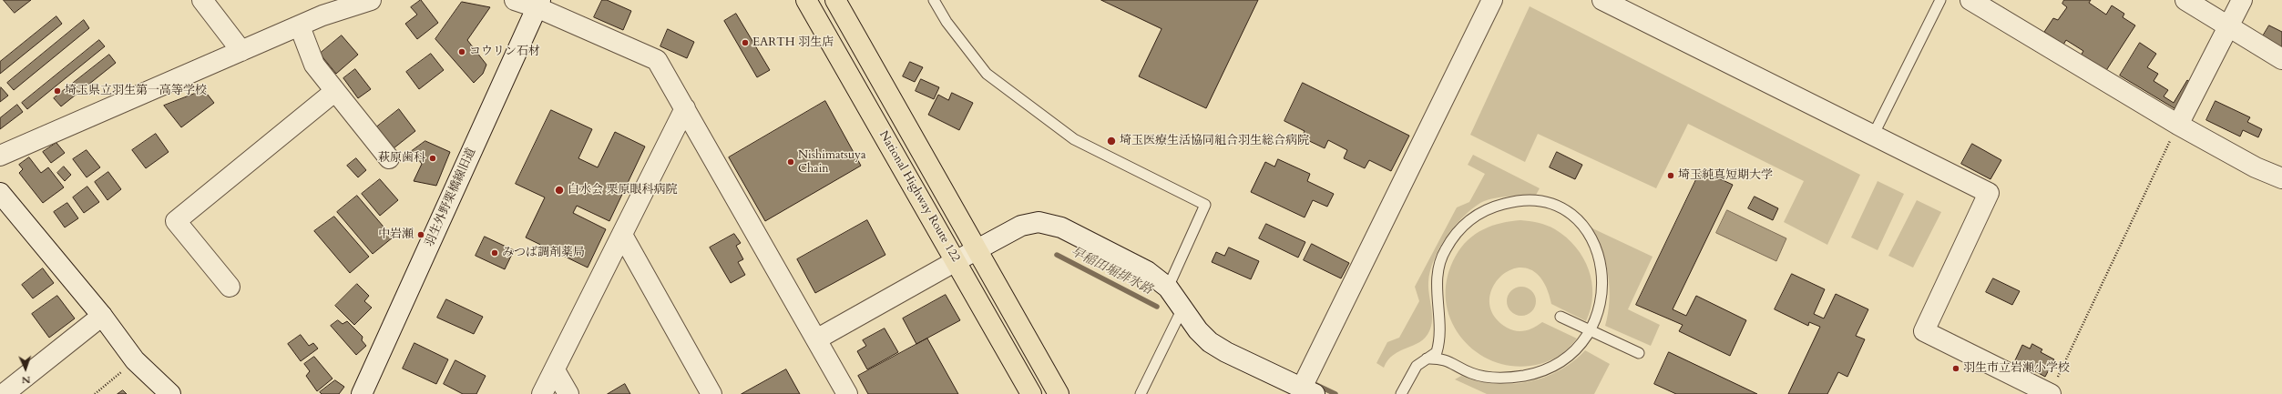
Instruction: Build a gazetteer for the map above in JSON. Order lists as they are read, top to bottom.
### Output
{
  "streets": {
    "highway": ["National Highway Route 122"],
    "street": ["羽生外野栗橋線旧道"]
  },
  "water": ["早稲田堀排水路"],
  "places": [
    "EARTH 羽生店",
    "コウリン石材",
    "埼玉県立羽生第一高等学校",
    "埼玉医療生活協同組合羽生総合病院",
    "萩原歯科",
    "Nishimatsuya Chain",
    "埼玉純真短期大学",
    "白水会 栗原眼科病院",
    "中岩瀬",
    "みつば調剤薬局",
    "羽生市立岩瀬小学校"
  ],
  "north": "bottom"
}
